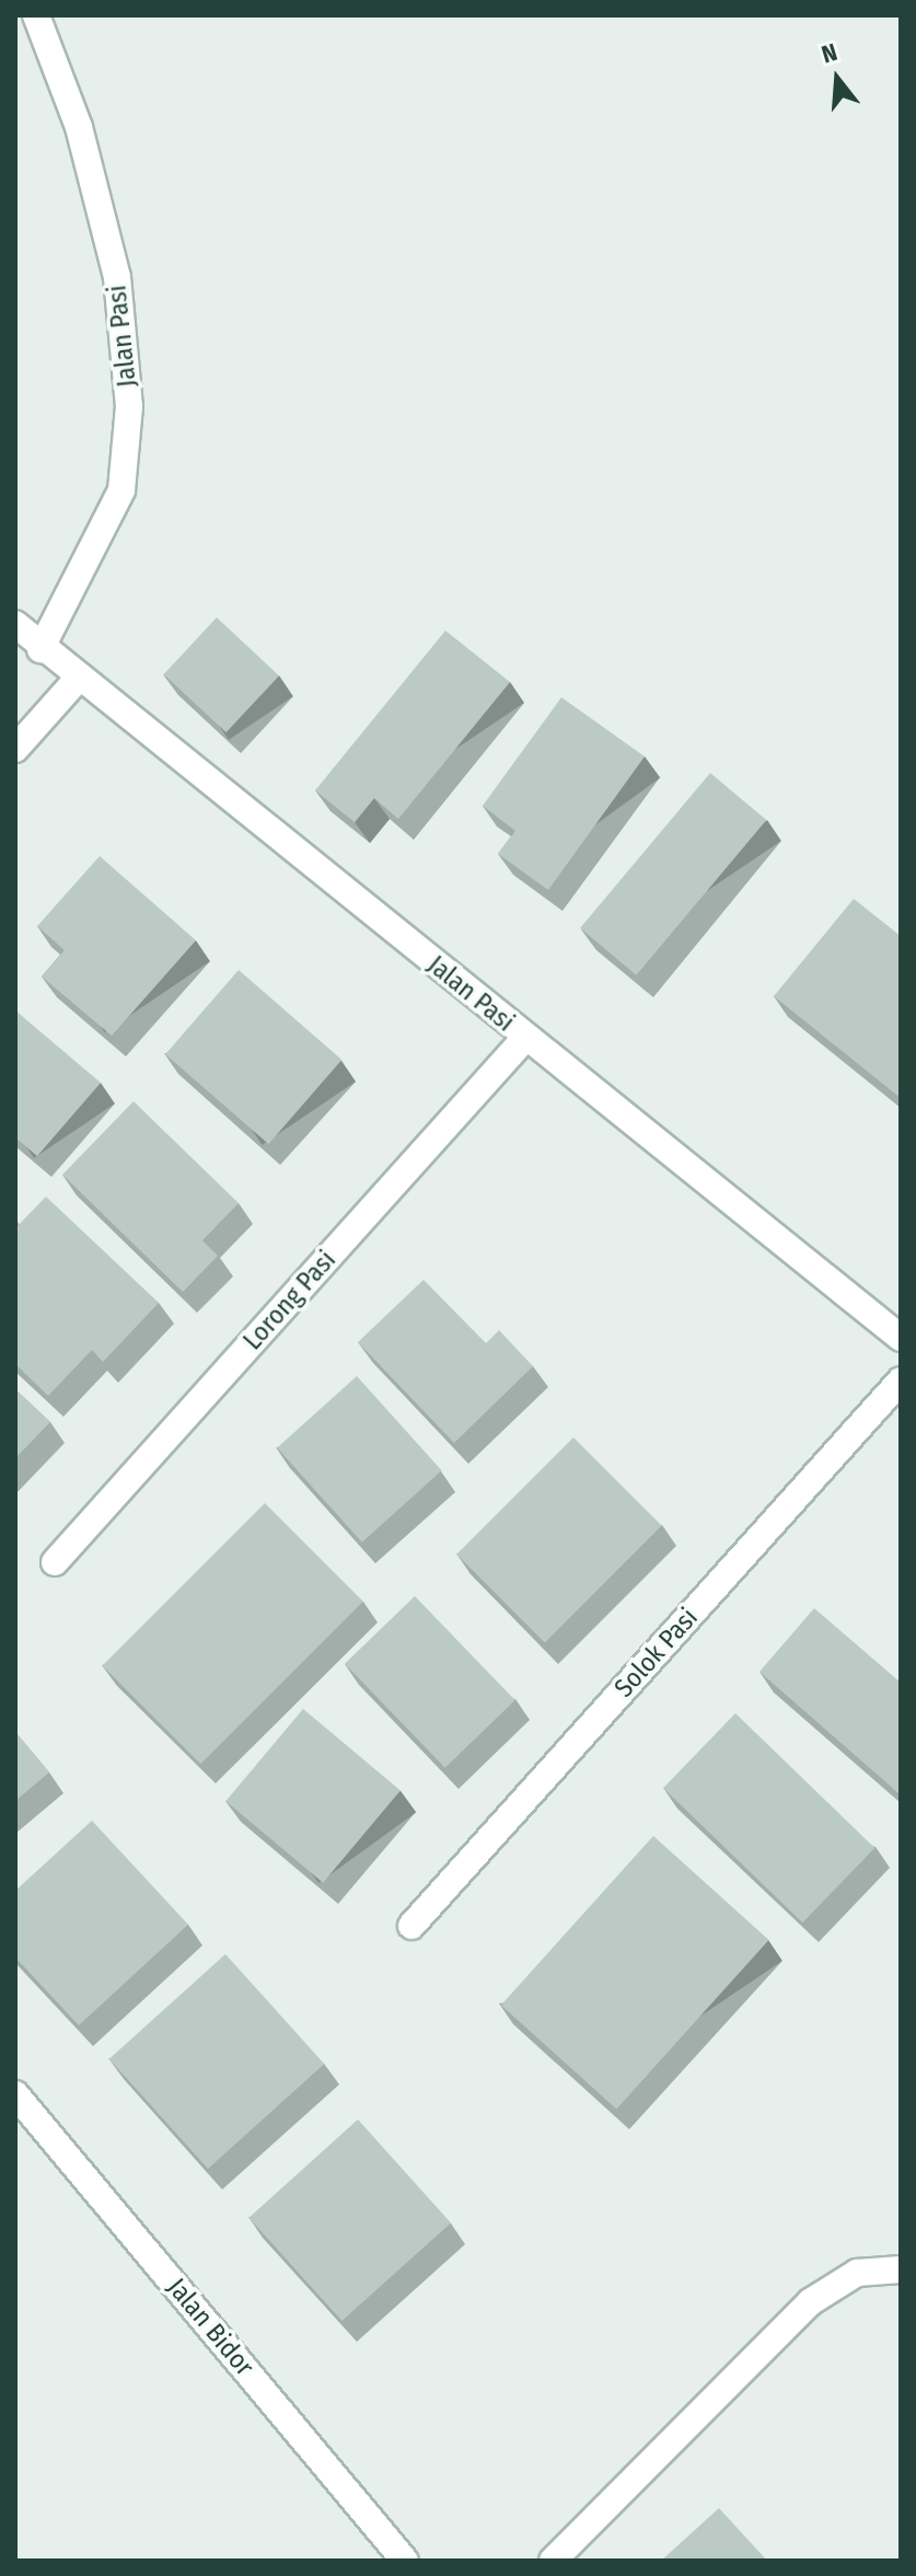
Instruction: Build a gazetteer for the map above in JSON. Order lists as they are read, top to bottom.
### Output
{
  "streets": {
    "street": [
      "Jalan Pasi",
      "Lorong Pasi",
      "Solok Pasi",
      "Jalan Bidor"
    ]
  },
  "crossings": [
    ["Jalan Pasi", "Lorong Pasi"]
  ],
  "north": "top"
}
